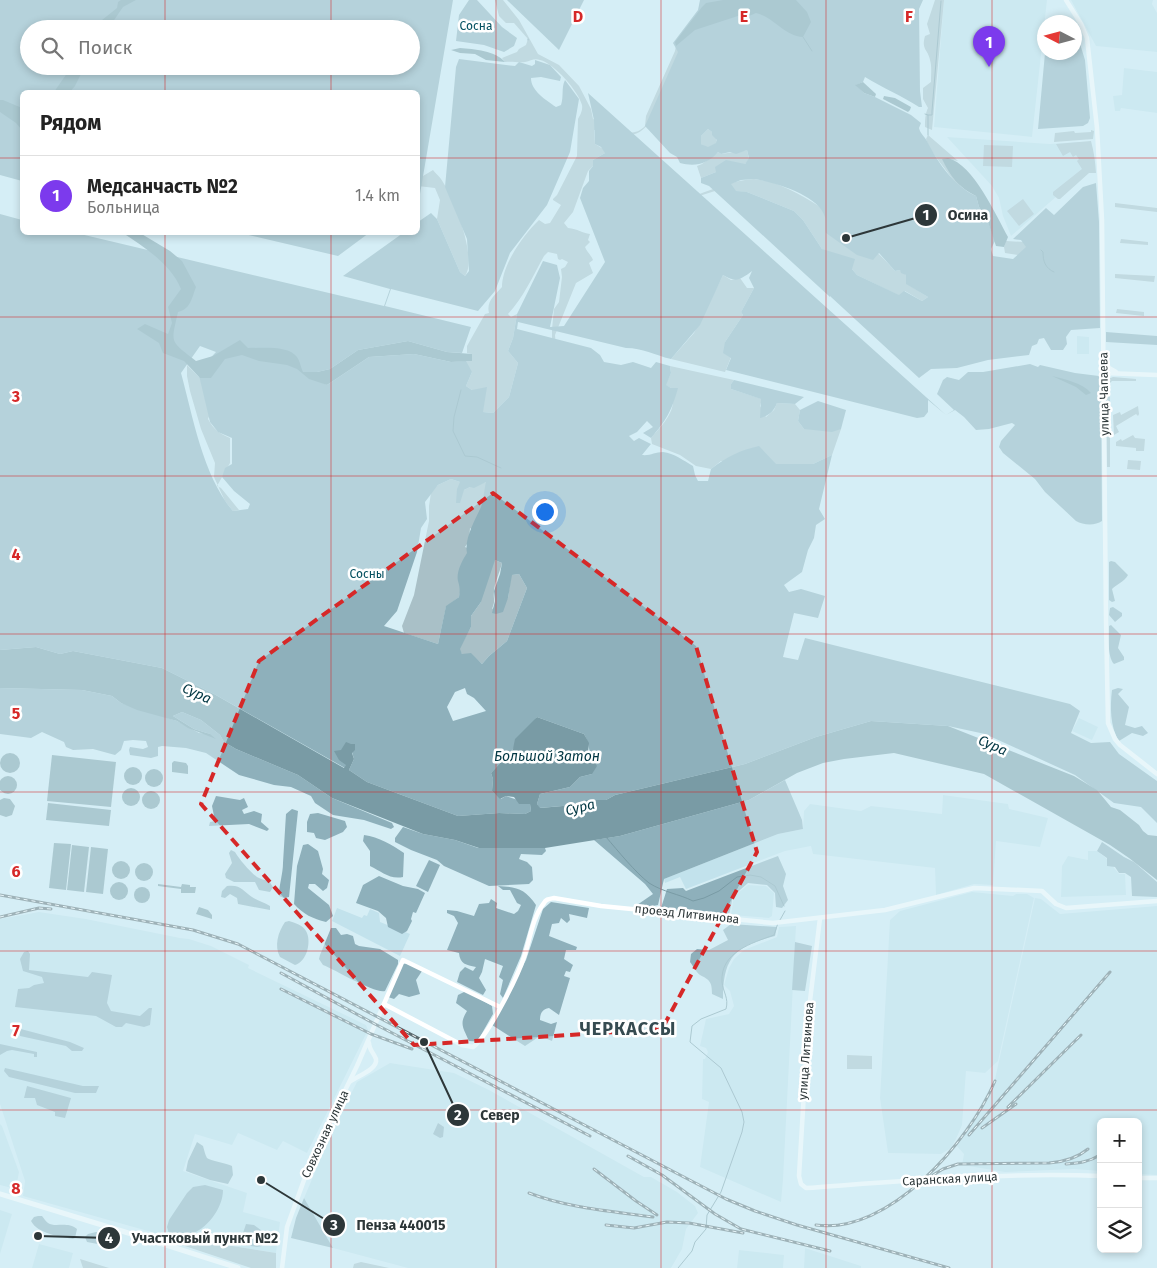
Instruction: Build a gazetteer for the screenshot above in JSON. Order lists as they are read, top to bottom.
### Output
{
  "streets": {
    "main road": [
      "улица Чапаева",
      "проезд Литвинова",
      "улица Литвинова",
      "Совхозная улица",
      "Саранская улица"
    ]
  },
  "crossings": [
    ["проезд Литвинова", "улица Литвинова"],
    ["проезд Литвинова", "Совхозная улица"],
    ["улица Литвинова", "Саранская улица"]
  ],
  "districts": ["ЧЕРКАССЫ"],
  "water": ["Сура", "Большой Затон"],
  "parks": ["Сосна", "Сосны"],
  "places": [
    "Осина",
    "Север",
    "Пенза 440015",
    "Участковый пункт №2"
  ],
  "north": "left",
  "page": {
    "search": "Поиск",
    "pins": "1",
    "heading": "Рядом",
    "list": [
      {
        "mark": "1",
        "name": "Медсанчасть №2",
        "note": "Больница",
        "value": "1.4 km"
      }
    ],
    "map_buttons": ["+", "−"]
  },
  "grid": {
    "columns": ["D", "E", "F"],
    "rows": [
      "3",
      "4",
      "5",
      "6",
      "7",
      "8"
    ]
  }
}
